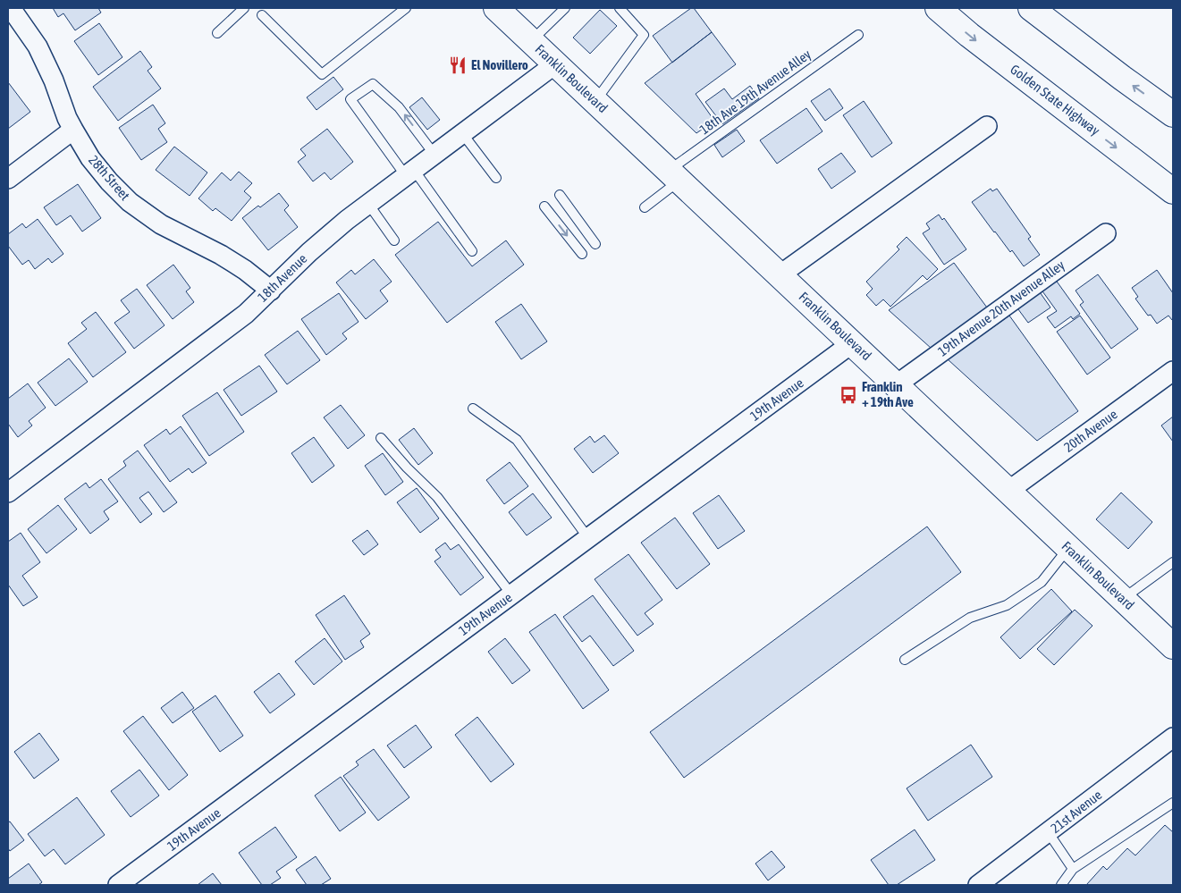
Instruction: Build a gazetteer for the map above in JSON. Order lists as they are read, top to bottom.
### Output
{
  "streets": {
    "main road": ["Franklin Boulevard", "Golden State Highway"],
    "street": [
      "28th Street",
      "18th Avenue",
      "19th Avenue 20th Avenue Alley",
      "19th Avenue",
      "20th Avenue",
      "21st Avenue"
    ],
    "lane": ["18th Ave 19th Avenue Alley"]
  },
  "crossings": [
    ["Franklin Boulevard", "18th Ave 19th Avenue Alley"],
    ["Franklin Boulevard", "18th Avenue"],
    ["Franklin Boulevard", "19th Avenue 20th Avenue Alley"],
    ["Franklin Boulevard", "19th Avenue"],
    ["Franklin Boulevard", "20th Avenue"],
    ["28th Street", "18th Avenue"]
  ],
  "places": {
    "restaurant": ["El Novillero"],
    "bus stop": ["Franklin + 19th Ave"]
  }
}
